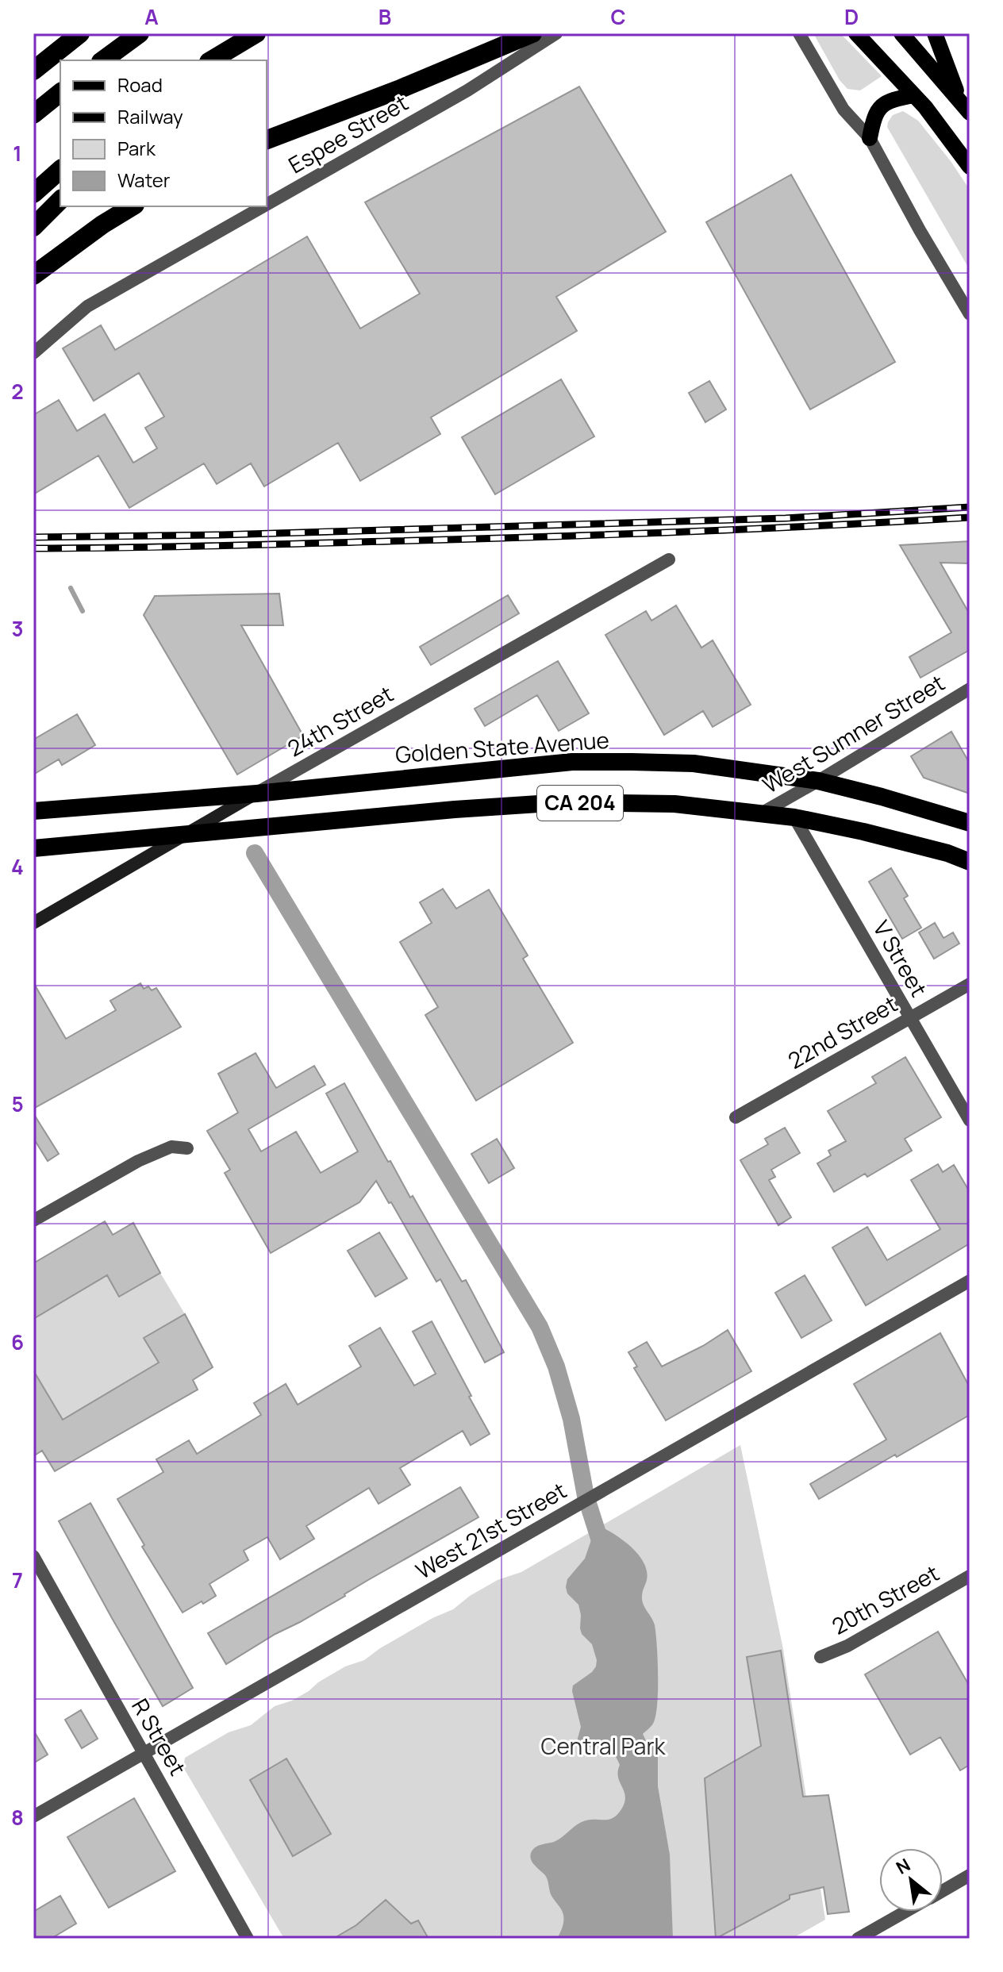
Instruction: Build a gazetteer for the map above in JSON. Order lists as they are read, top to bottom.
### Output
{
  "streets": {
    "highway": ["Golden State Avenue", "CA 204"],
    "main road": ["24th Street"],
    "street": [
      "Espee Street",
      "West Sumner Street",
      "V Street",
      "22nd Street",
      "West 21st Street",
      "20th Street",
      "R Street"
    ]
  },
  "crossings": [
    ["24th Street", "Golden State Avenue"],
    ["24th Street", "CA 204"],
    ["West Sumner Street", "Golden State Avenue"],
    ["West Sumner Street", "CA 204"],
    ["CA 204", "V Street"],
    ["V Street", "22nd Street"],
    ["West 21st Street", "R Street"]
  ],
  "parks": ["Central Park"],
  "legend": [
    "Road",
    "Railway",
    "Park",
    "Water"
  ],
  "north": "top left",
  "grid": {
    "columns": [
      "A",
      "B",
      "C",
      "D"
    ],
    "rows": [
      "1",
      "2",
      "3",
      "4",
      "5",
      "6",
      "7",
      "8"
    ]
  }
}
